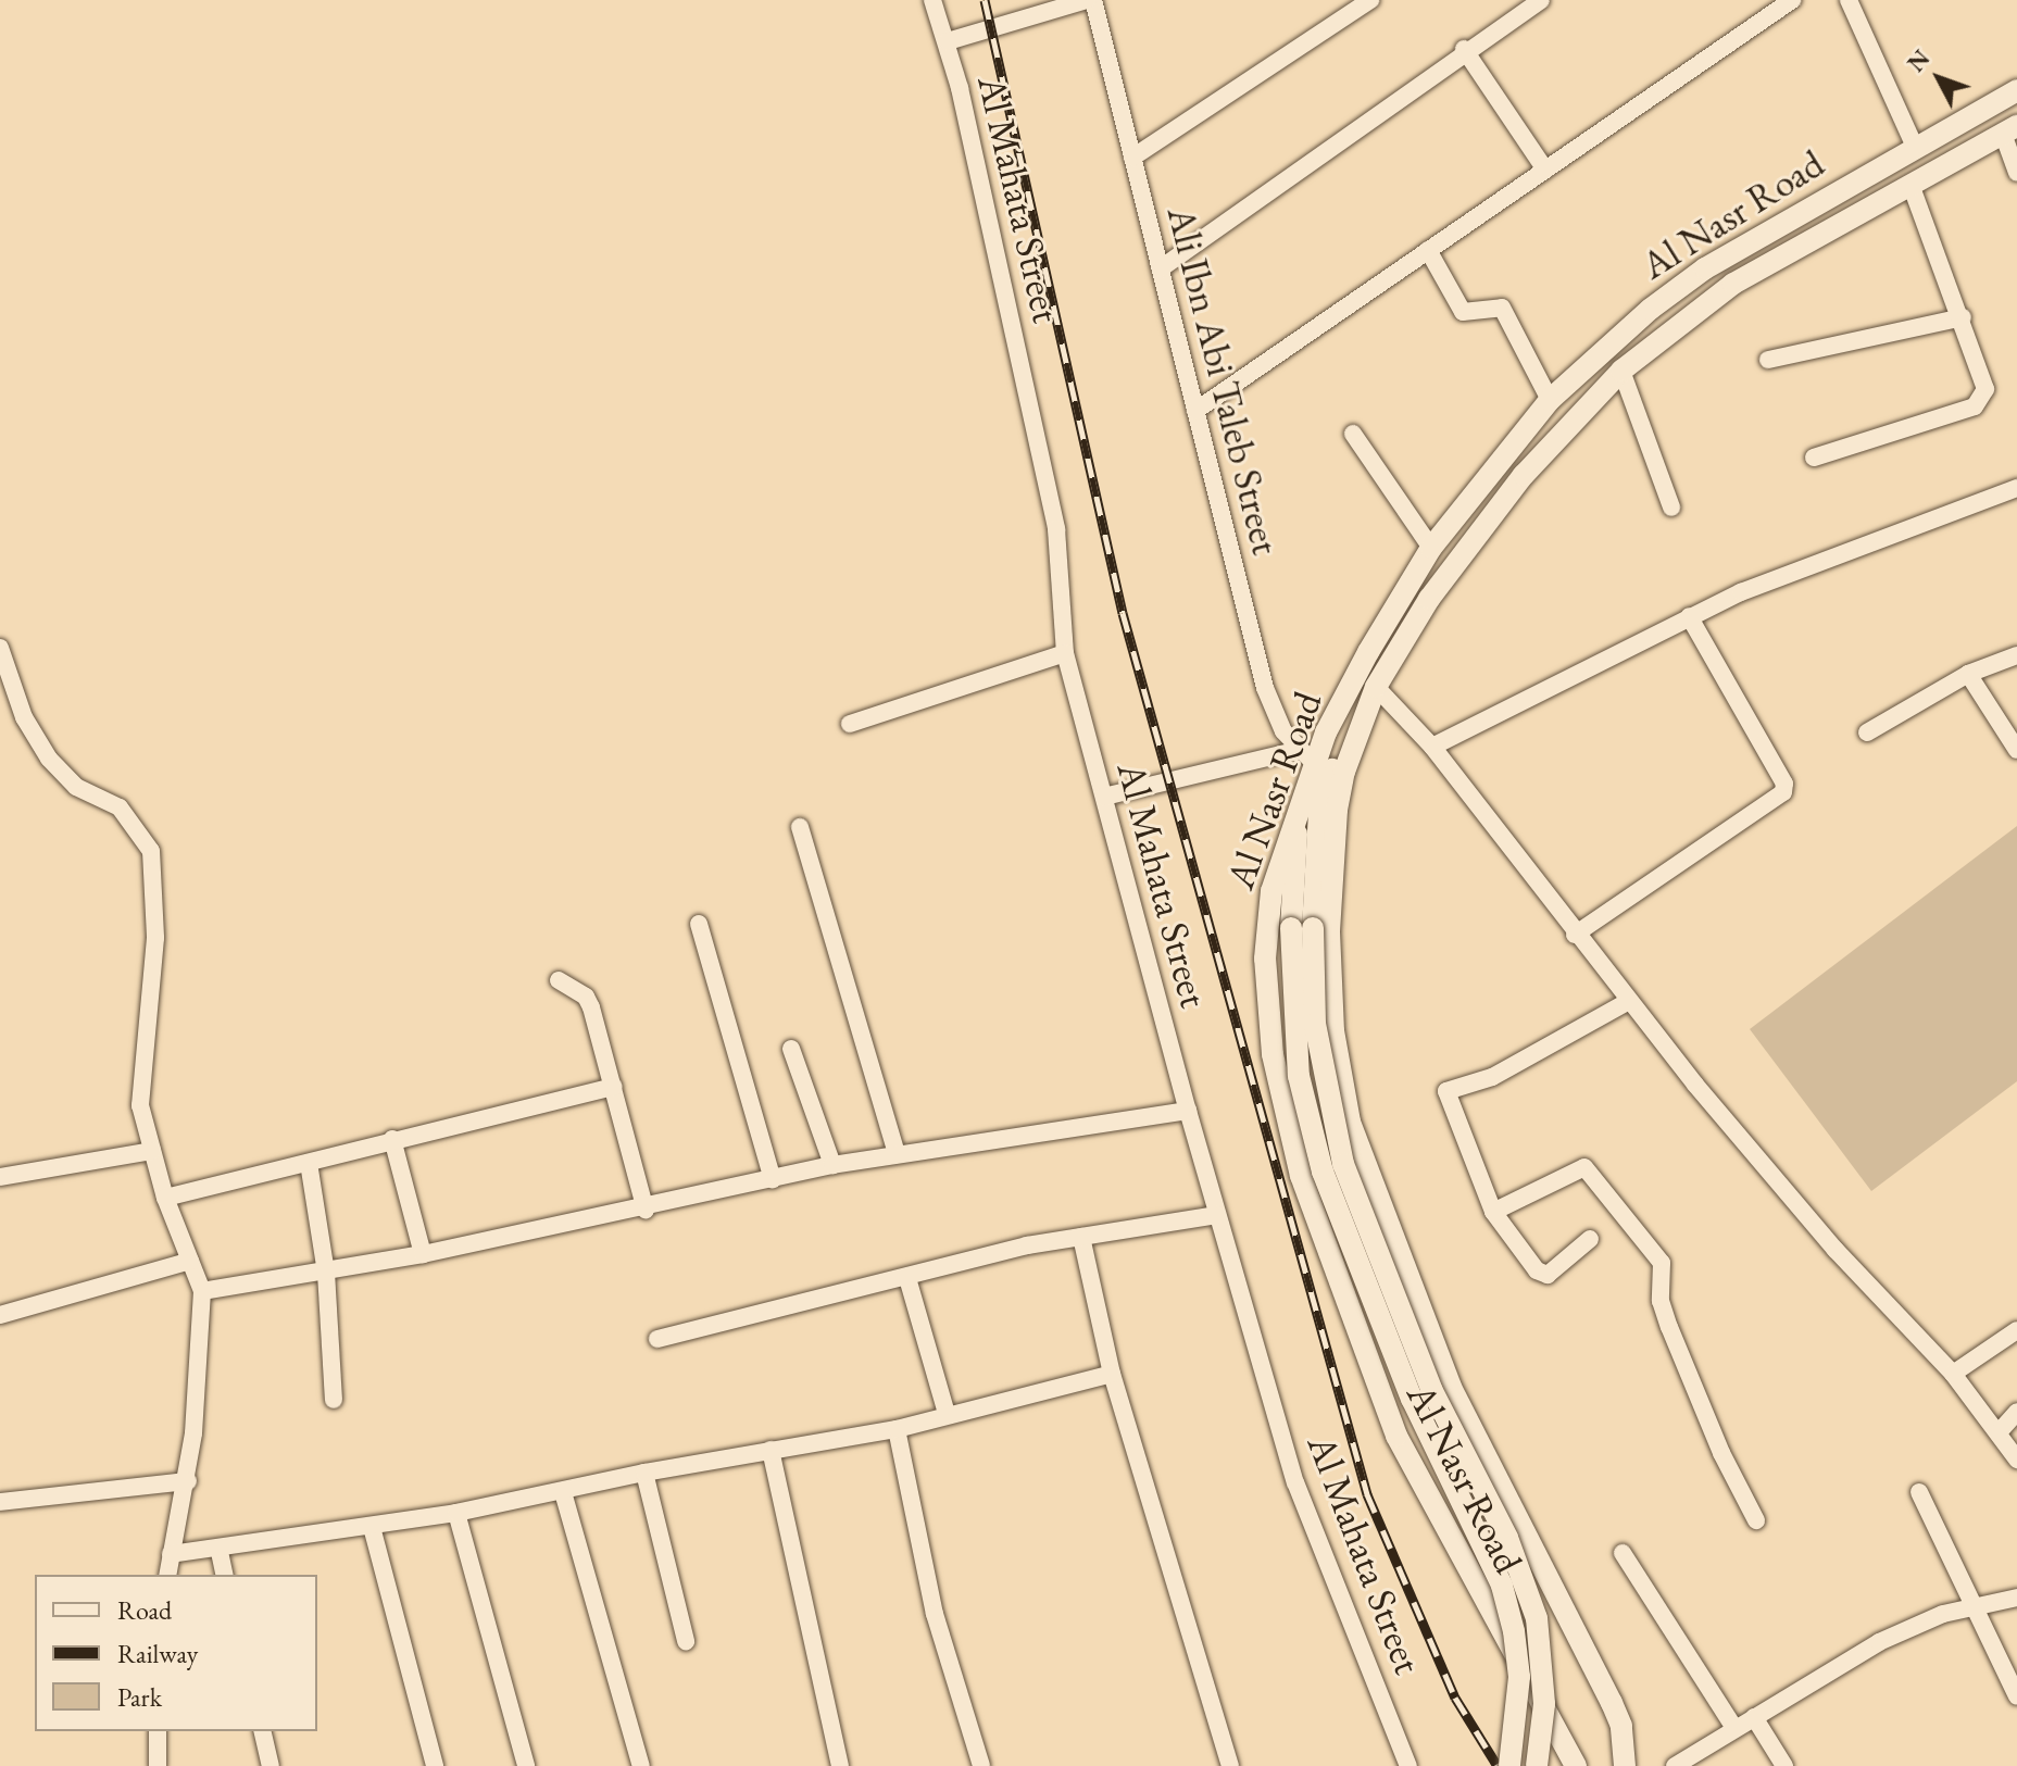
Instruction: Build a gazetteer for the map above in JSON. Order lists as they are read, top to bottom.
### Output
{
  "streets": {
    "street": ["Al Mahata Street", "Al Nasr Road", "Ali Ibn Abi Taleb Street"]
  },
  "crossings": [
    ["Al Nasr Road", "Ali Ibn Abi Taleb Street"]
  ],
  "legend": ["Road", "Railway", "Park"],
  "north": "top left"
}
